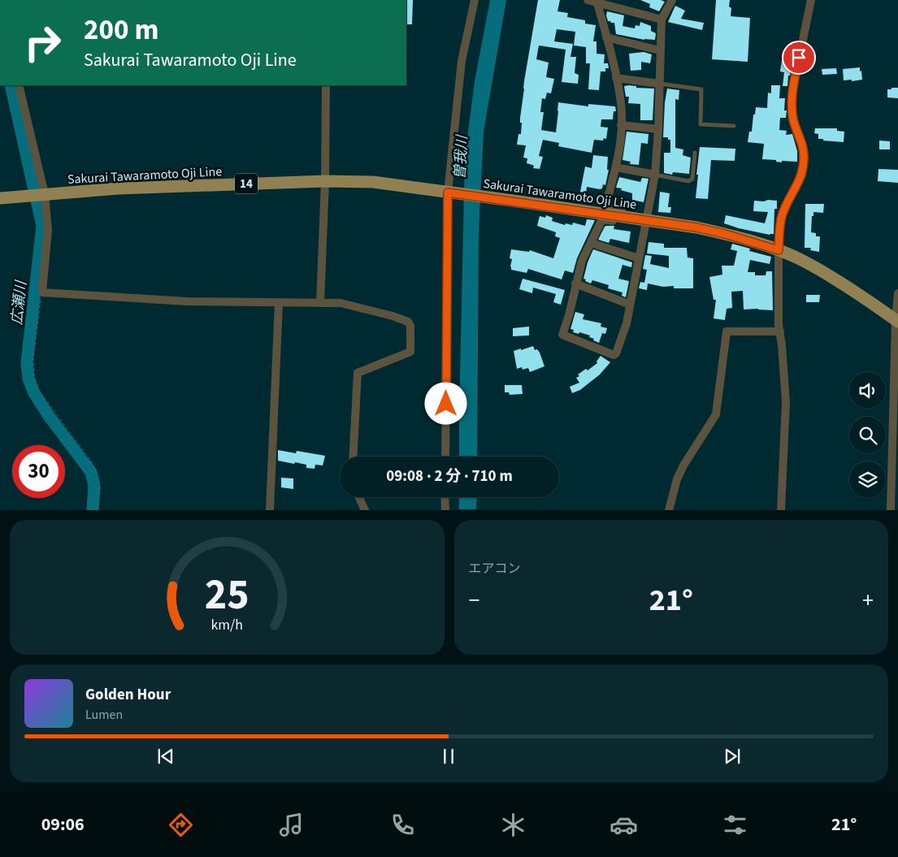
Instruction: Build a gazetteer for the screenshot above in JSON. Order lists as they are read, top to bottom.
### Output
{
  "streets": {
    "main road": ["Sakurai Tawaramoto Oji Line", "14"]
  },
  "water": ["曽我川", "広瀬川"],
  "page": {
    "turn": ["200 m", "Sakurai Tawaramoto Oji Line"],
    "limit": "30",
    "trip": "09:08 · 2 分 · 710 m",
    "tile": "エアコン",
    "heat": ["−", "21°", "+"],
    "song": ["Golden Hour", "Lumen"],
    "tabs": ["09:06", "21°"],
    "gauge": ["25", "km/h"]
  }
}
